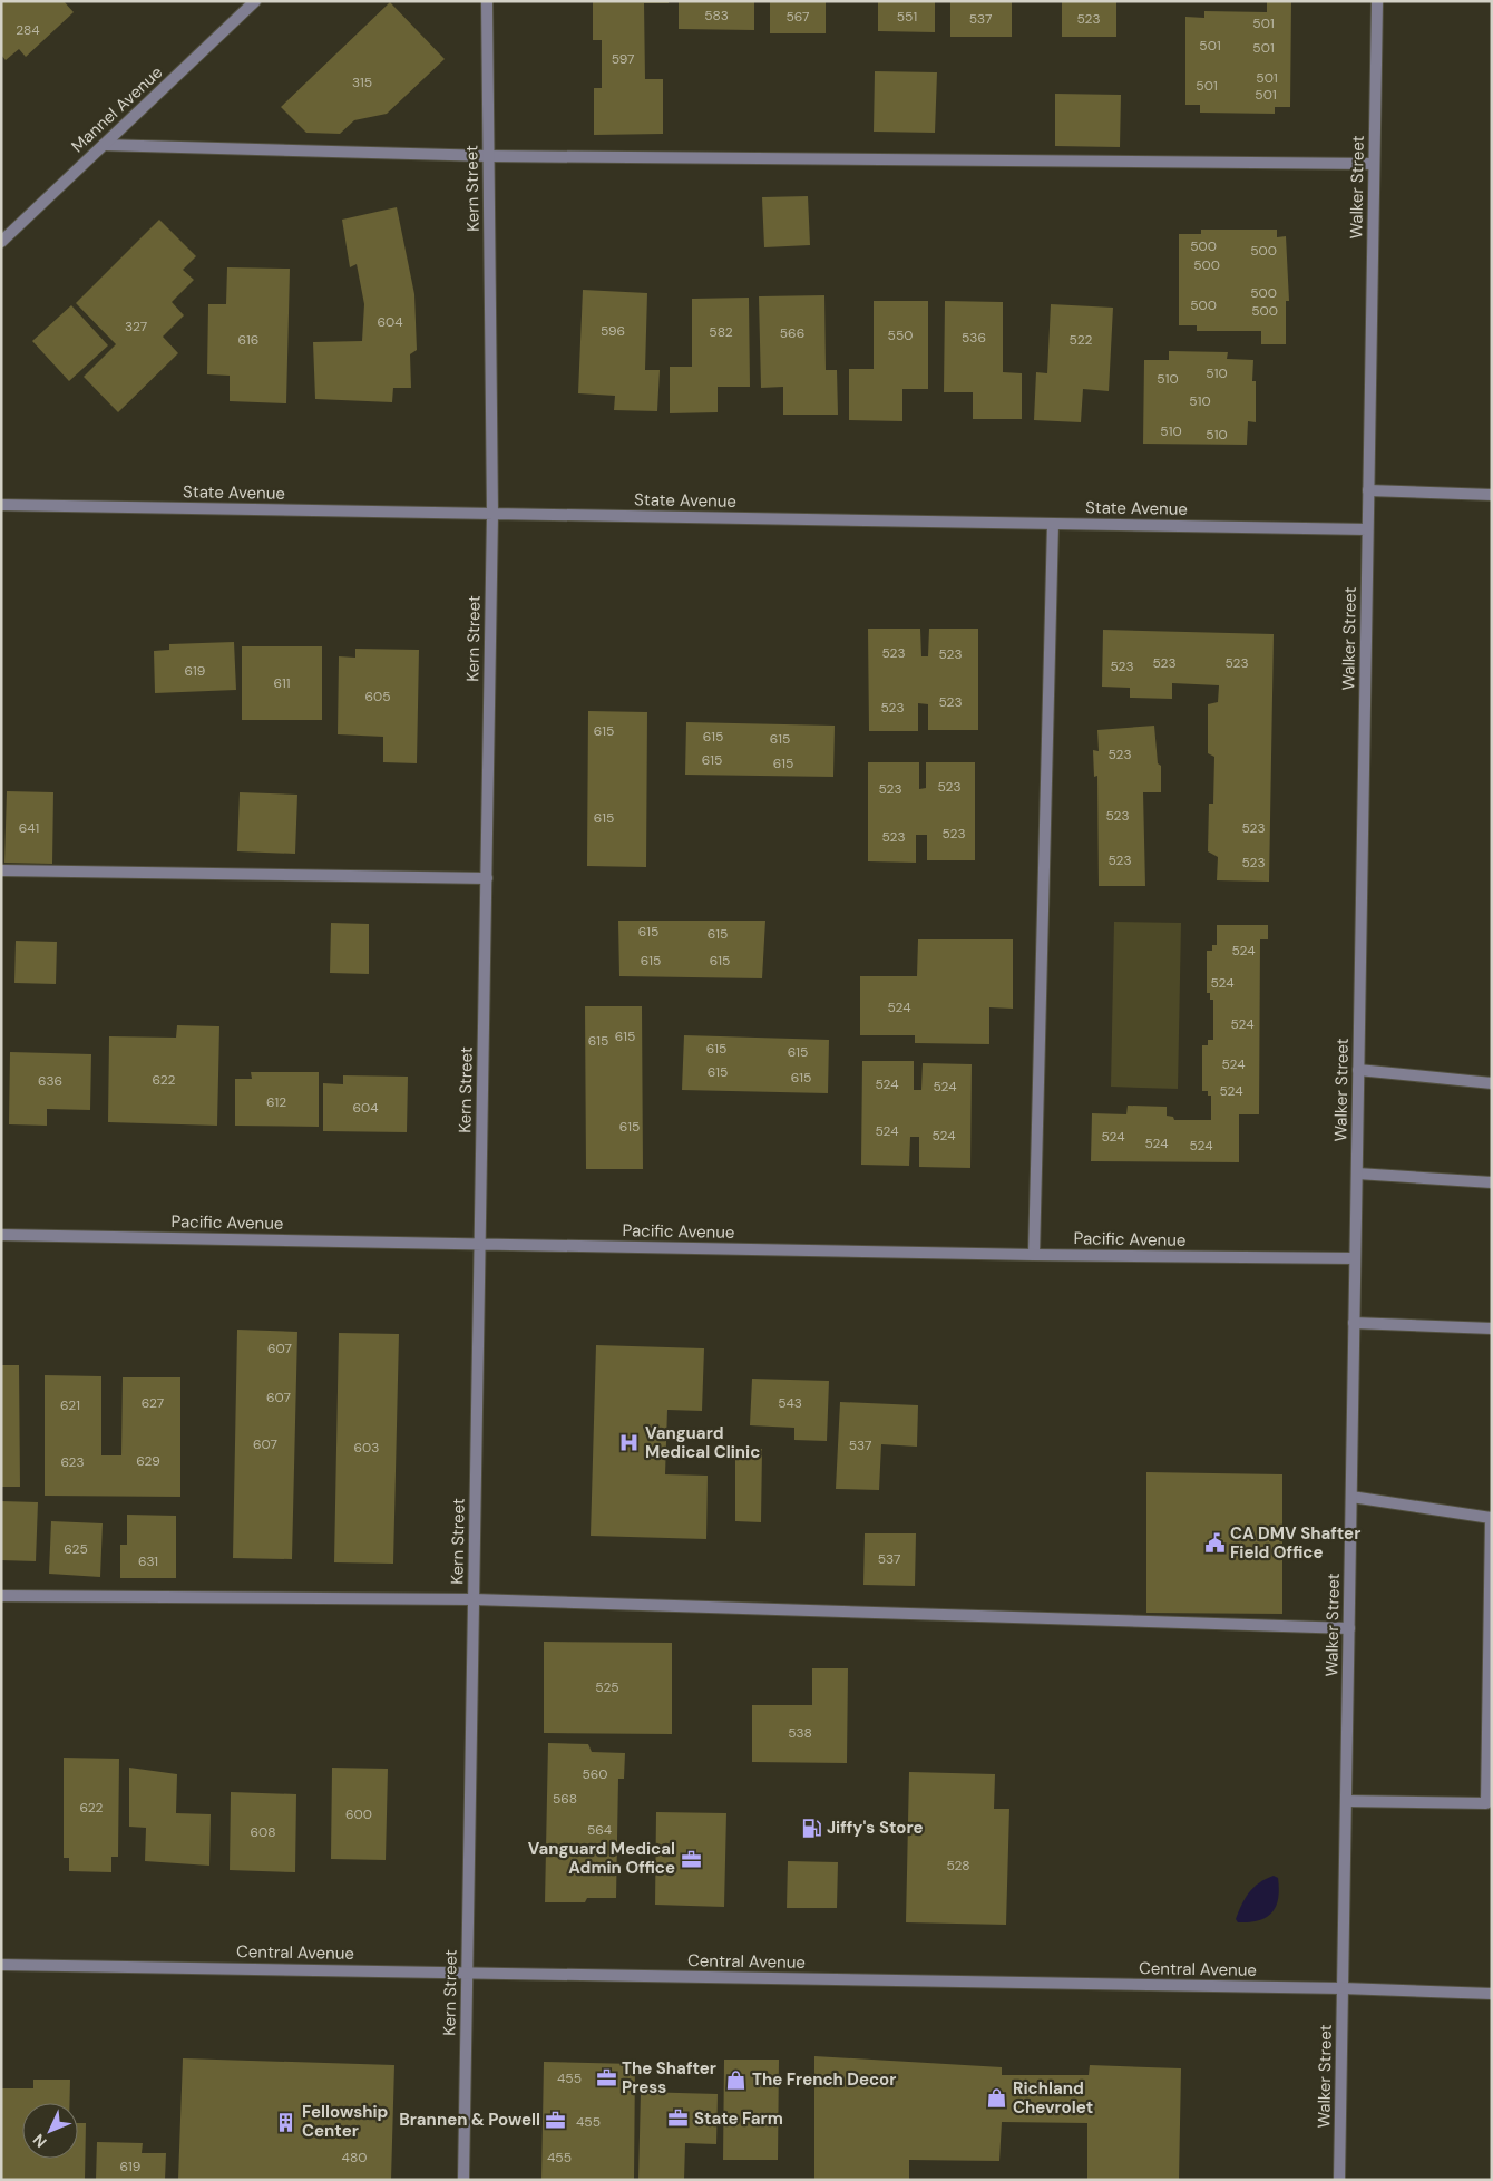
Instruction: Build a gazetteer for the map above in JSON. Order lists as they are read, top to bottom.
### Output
{
  "streets": {
    "street": [
      "Mannel Avenue",
      "Walker Street",
      "Kern Street",
      "State Avenue",
      "Pacific Avenue",
      "Central Avenue"
    ]
  },
  "crossings": [
    ["Walker Street", "State Avenue"],
    ["Walker Street", "Pacific Avenue"],
    ["Walker Street", "Central Avenue"],
    ["Kern Street", "State Avenue"],
    ["Kern Street", "Pacific Avenue"],
    ["Kern Street", "Central Avenue"]
  ],
  "places": {
    "hospital": ["Vanguard Medical Clinic"],
    "public building": ["CA DMV Shafter Field Office"],
    "fuel station": ["Jiffy's Store"],
    "office": [
      "Vanguard Medical Admin Office",
      "The Shafter Press",
      "State Farm",
      "Brannen & Powell"
    ],
    "shop": ["The French Decor", "Richland Chevrolet"],
    "building": ["Fellowship Center"]
  },
  "house_numbers": [
    "583",
    "567",
    "551",
    "537",
    "523",
    "501",
    "284",
    "501",
    "501",
    "597",
    "501",
    "315",
    "501",
    "501",
    "500",
    "500",
    "500",
    "500",
    "500",
    "500",
    "604",
    "327",
    "596",
    "582",
    "566",
    "550",
    "536",
    "616",
    "522",
    "510",
    "510",
    "510",
    "510",
    "510",
    "523",
    "523",
    "523",
    "523",
    "523",
    "619",
    "611",
    "605",
    "523",
    "523",
    "615",
    "615",
    "615",
    "523",
    "615",
    "615",
    "523",
    "523",
    "523",
    "615",
    "641",
    "523",
    "523",
    "523",
    "523",
    "523",
    "615",
    "615",
    "524",
    "615",
    "615",
    "524",
    "524",
    "524",
    "615",
    "615",
    "615",
    "615",
    "524",
    "615",
    "615",
    "622",
    "636",
    "524",
    "524",
    "524",
    "612",
    "604",
    "615",
    "524",
    "524",
    "524",
    "524",
    "524",
    "607",
    "607",
    "627",
    "543",
    "621",
    "607",
    "537",
    "603",
    "629",
    "623",
    "625",
    "537",
    "631",
    "525",
    "538",
    "560",
    "568",
    "622",
    "600",
    "564",
    "608",
    "528",
    "455",
    "455",
    "480",
    "455",
    "619"
  ],
  "north": "bottom left"
}
